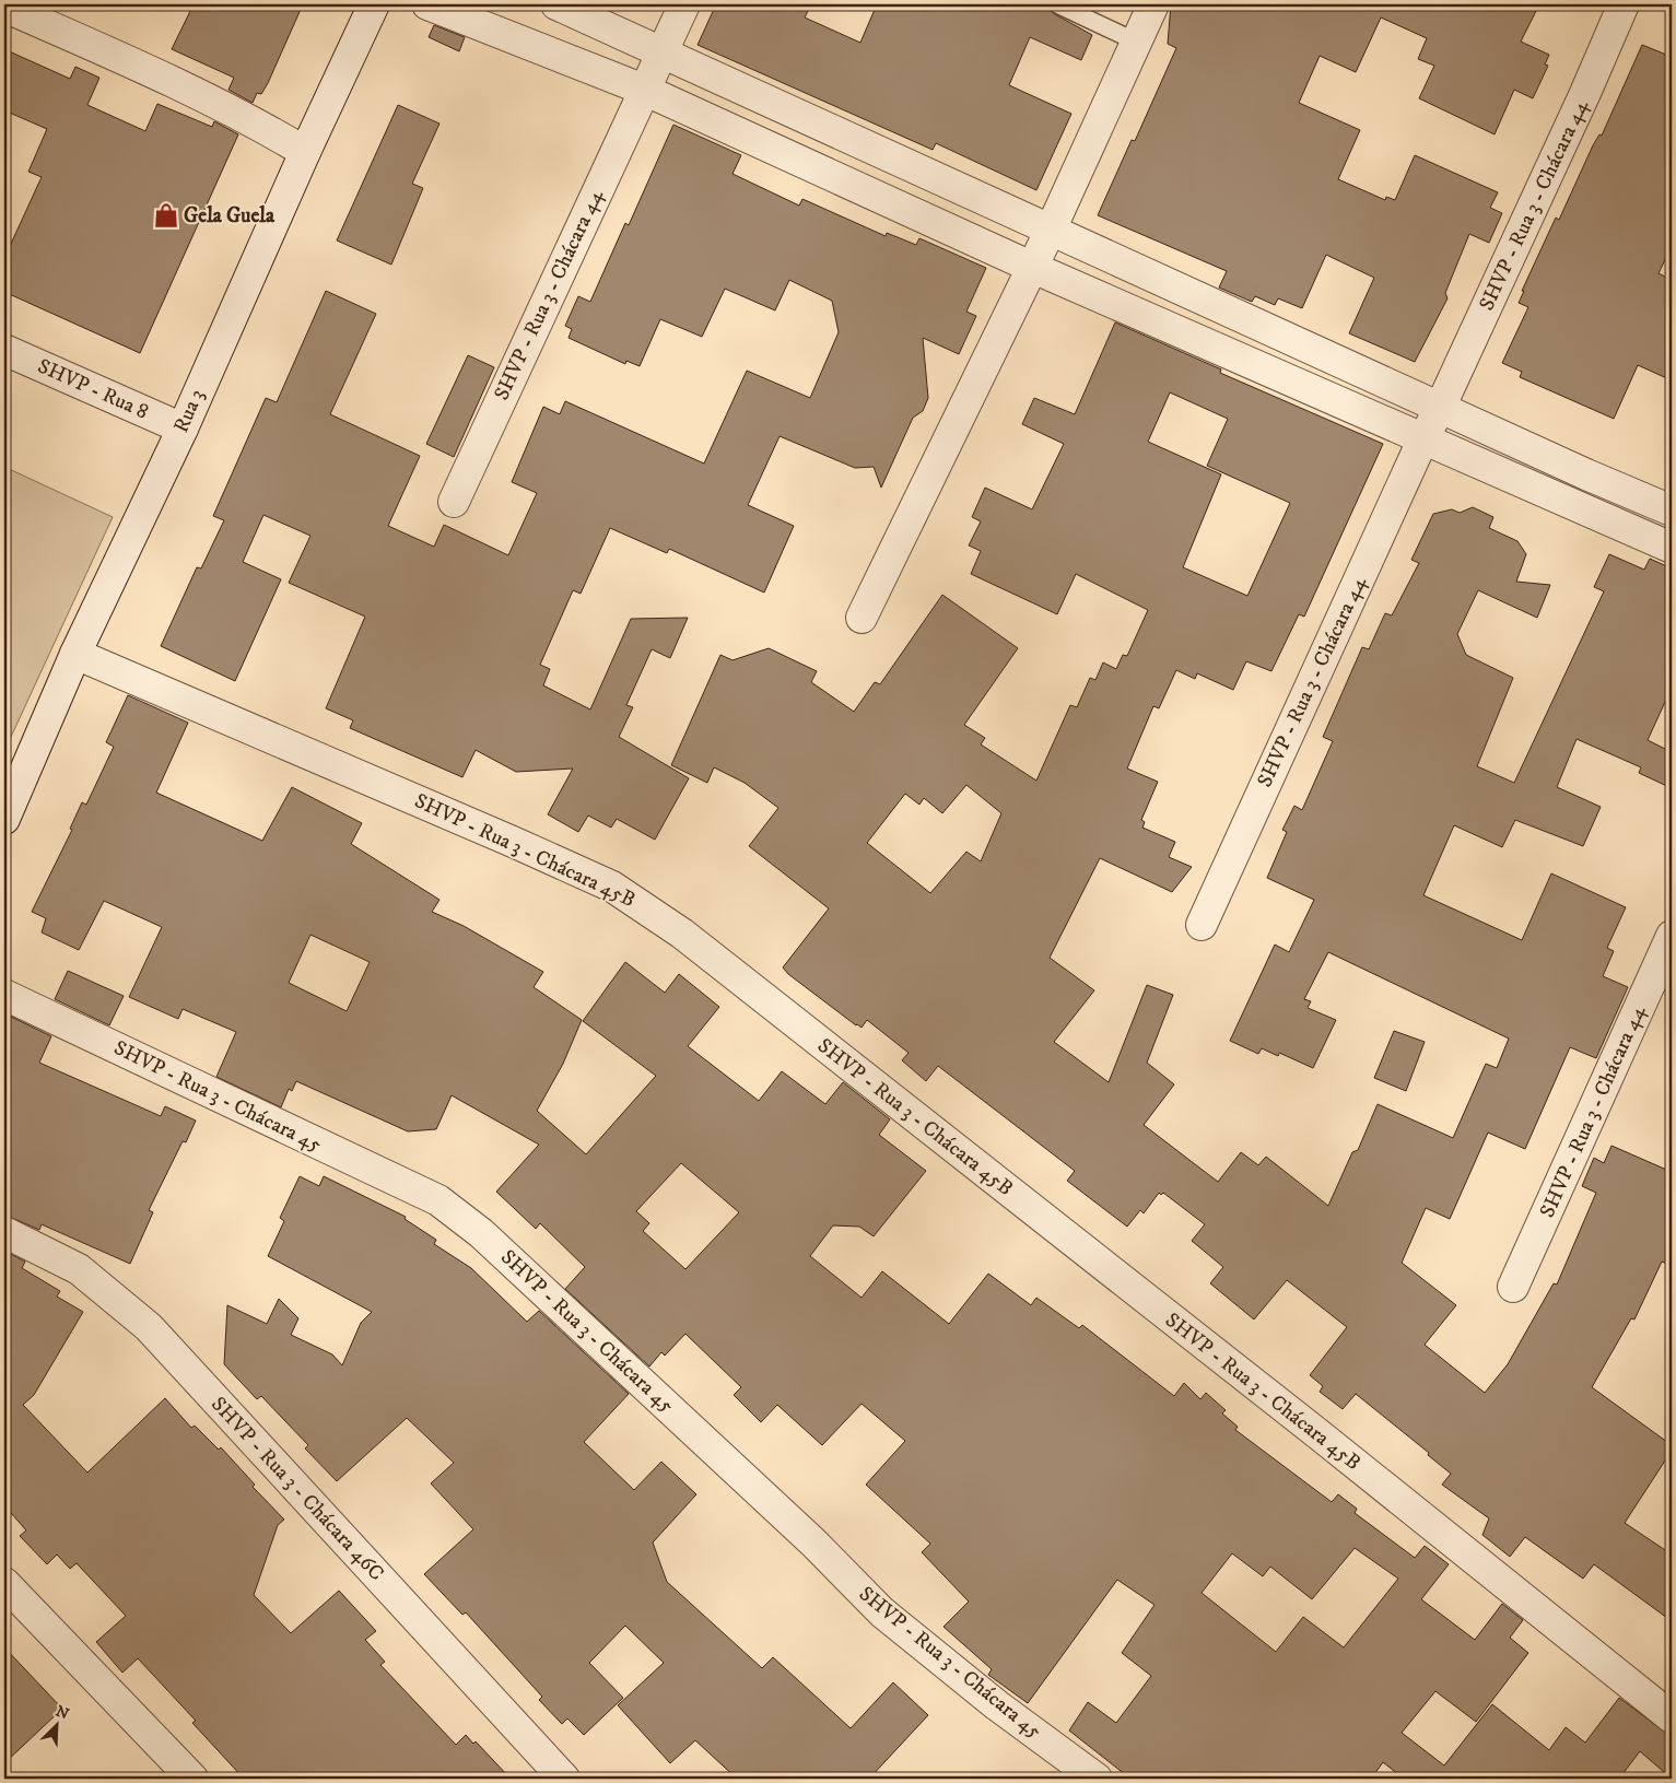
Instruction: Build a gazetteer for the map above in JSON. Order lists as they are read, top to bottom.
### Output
{
  "streets": {
    "street": [
      "SHVP - Rua 3 - Chácara 44",
      "SHVP - Rua 8",
      "Rua 3",
      "SHVP - Rua 3 - Chácara 45B",
      "SHVP - Rua 3 - Chácara 45",
      "SHVP - Rua 3 - Chácara 46C"
    ]
  },
  "crossings": [
    ["SHVP - Rua 8", "Rua 3"],
    ["Rua 3", "SHVP - Rua 3 - Chácara 45B"]
  ],
  "places": {
    "shop": ["Gela Guela"]
  },
  "north": "top right"
}
